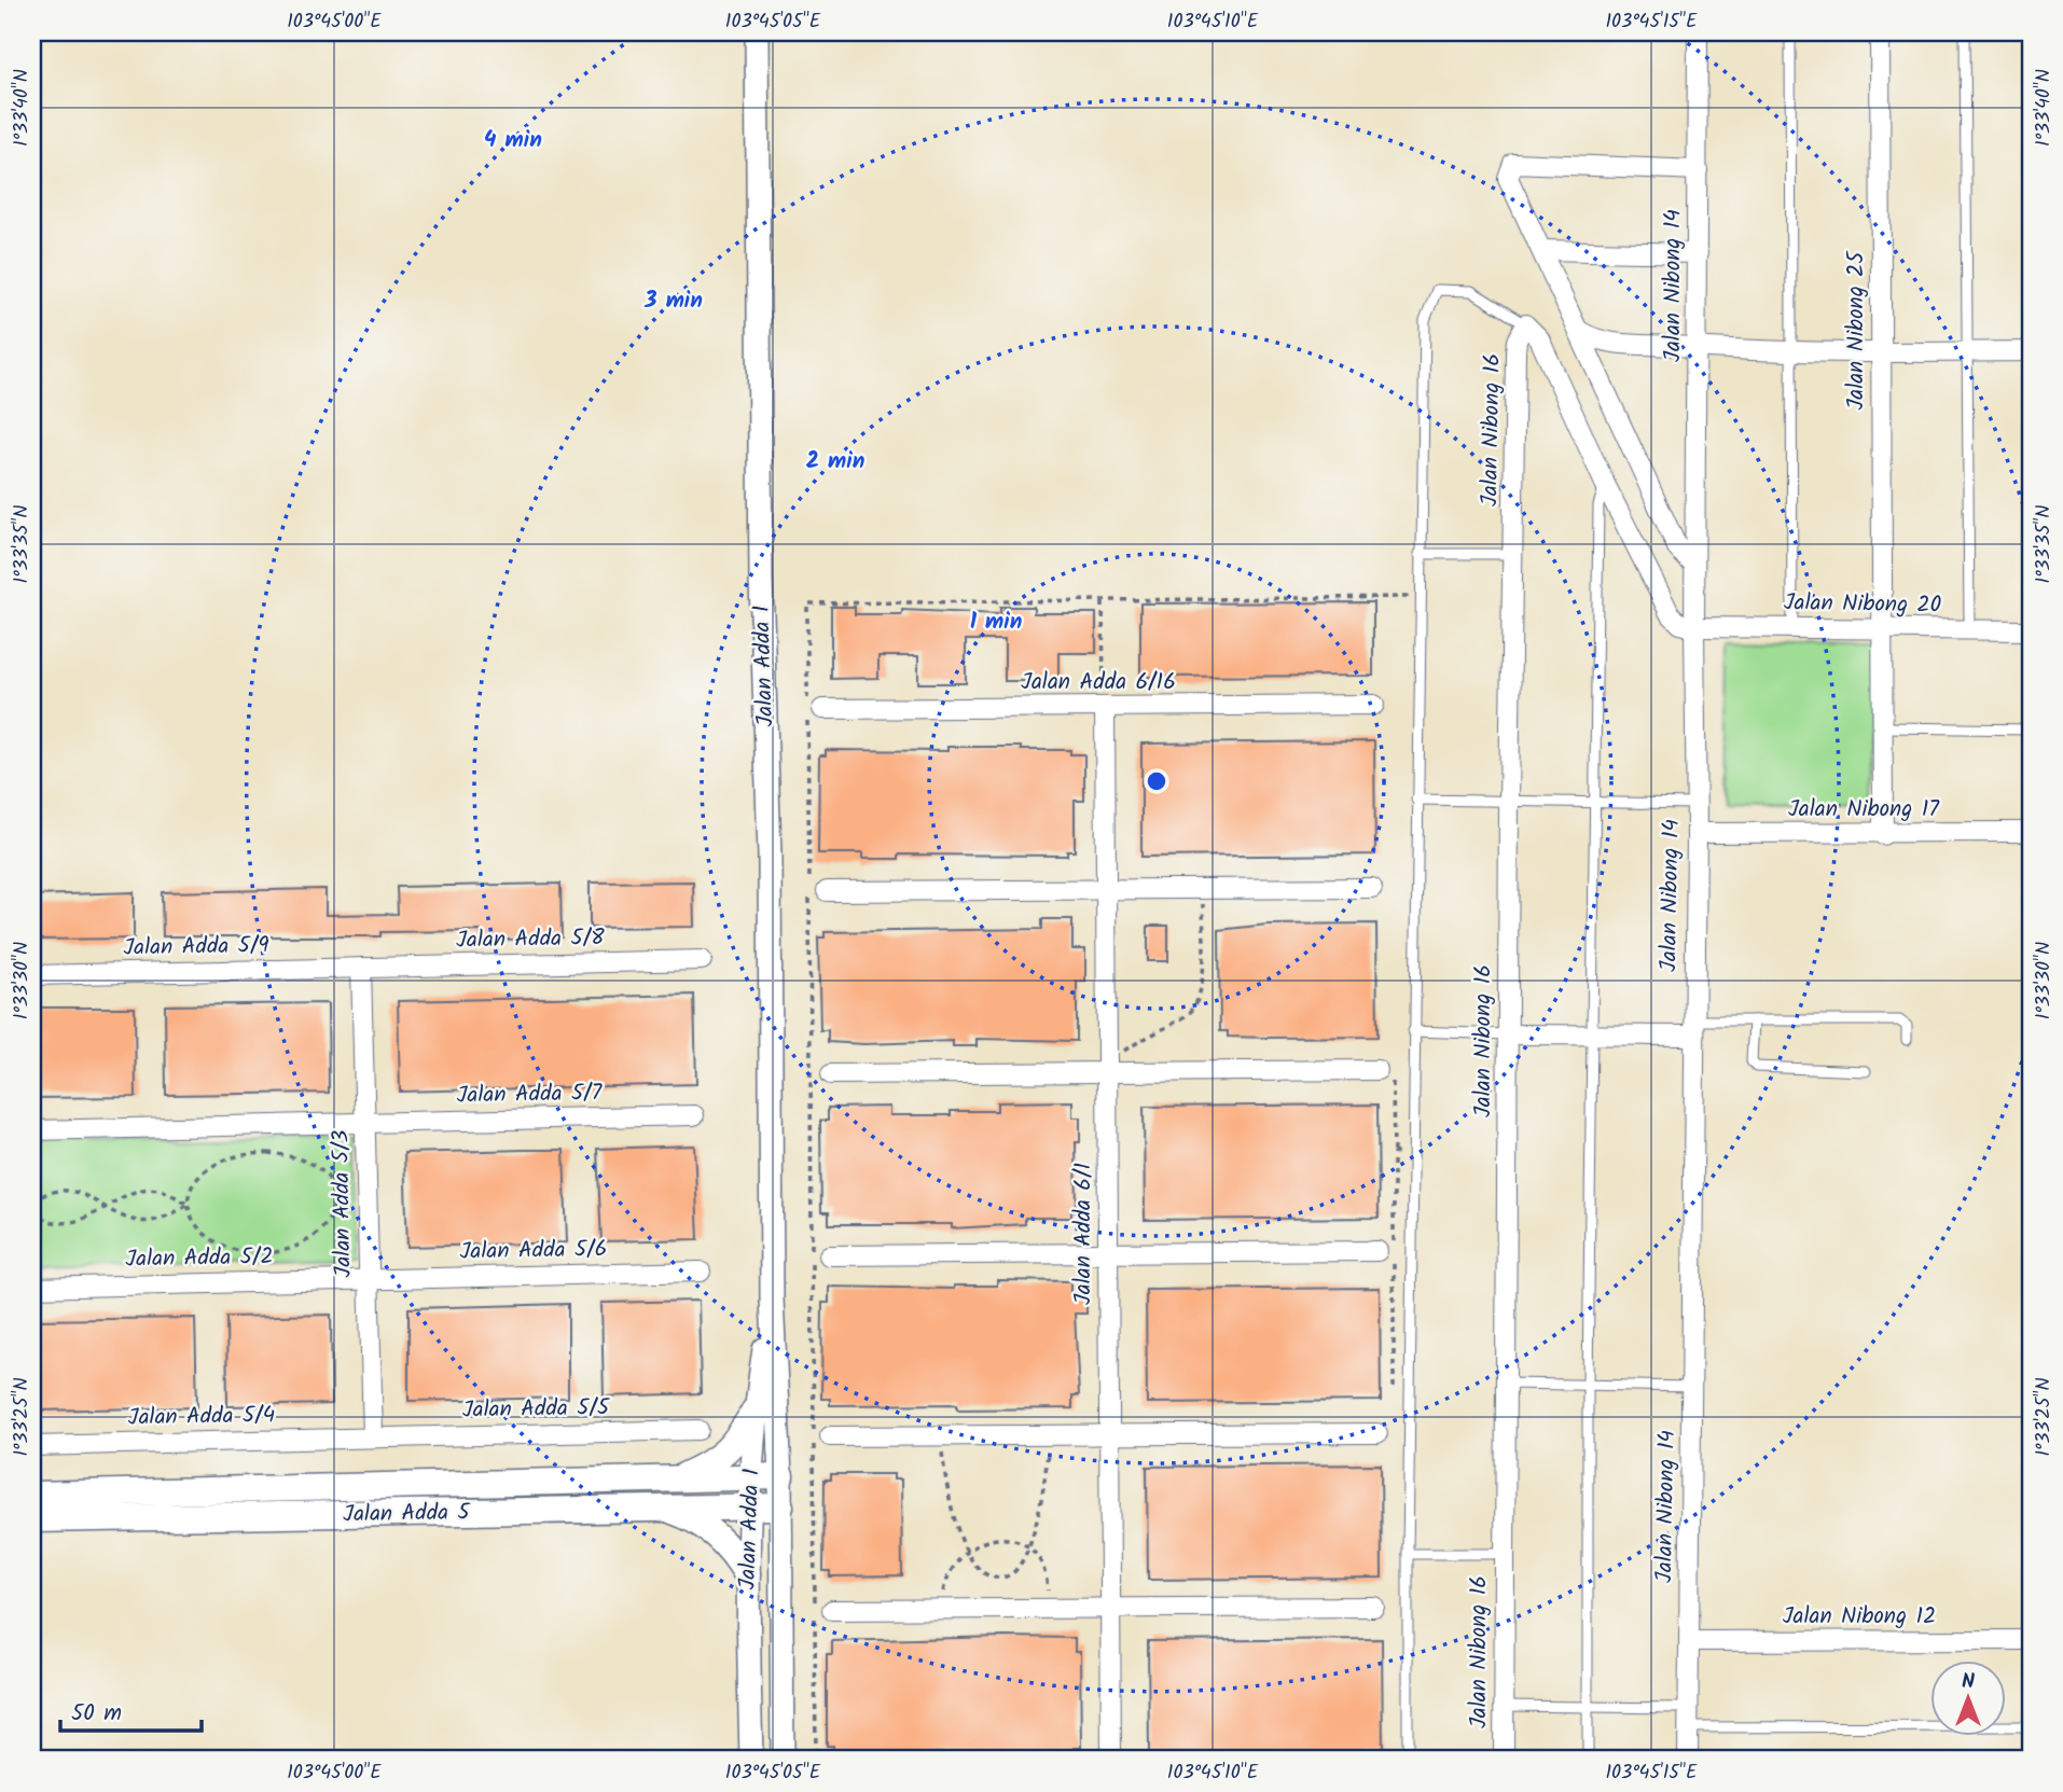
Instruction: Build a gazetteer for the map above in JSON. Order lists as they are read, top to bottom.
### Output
{
  "streets": {
    "main road": ["Jalan Adda 5"],
    "street": [
      "Jalan Nibong 14",
      "Jalan Nibong 25",
      "Jalan Nibong 16",
      "Jalan Nibong 20",
      "Jalan Adda 1",
      "Jalan Adda 6/16",
      "Jalan Nibong 17",
      "Jalan Adda 5/8",
      "Jalan Adda 5/9",
      "Jalan Adda 5/7",
      "Jalan Adda 5/3",
      "Jalan Adda 6/1",
      "Jalan Adda 5/6",
      "Jalan Adda 5/2",
      "Jalan Adda 5/5",
      "Jalan Adda 5/4",
      "Jalan Nibong 12"
    ]
  },
  "crossings": [
    ["Jalan Nibong 14", "Jalan Nibong 20"],
    ["Jalan Nibong 14", "Jalan Nibong 17"],
    ["Jalan Nibong 14", "Jalan Nibong 12"],
    ["Jalan Nibong 25", "Jalan Nibong 20"],
    ["Jalan Nibong 25", "Jalan Nibong 17"],
    ["Jalan Adda 1", "Jalan Adda 5"],
    ["Jalan Adda 6/16", "Jalan Adda 6/1"],
    ["Jalan Adda 5/8", "Jalan Adda 5/9"],
    ["Jalan Adda 5/8", "Jalan Adda 5/3"],
    ["Jalan Adda 5/9", "Jalan Adda 5/3"],
    ["Jalan Adda 5/7", "Jalan Adda 5/3"],
    ["Jalan Adda 5/3", "Jalan Adda 5/6"],
    ["Jalan Adda 5/3", "Jalan Adda 5/2"],
    ["Jalan Adda 5/3", "Jalan Adda 5/5"],
    ["Jalan Adda 5/3", "Jalan Adda 5/4"],
    ["Jalan Adda 5/6", "Jalan Adda 5/2"],
    ["Jalan Adda 5/5", "Jalan Adda 5/4"]
  ],
  "scale_bar": "50 m",
  "north": "top",
  "coordinates": [
    "103°45'00\"E",
    "103°45'05\"E",
    "103°45'10\"E",
    "103°45'15\"E",
    "1°33'40\"N",
    "1°33'35\"N",
    "1°33'30\"N",
    "1°33'25\"N"
  ],
  "rings": [
    "4 min",
    "3 min",
    "2 min",
    "1 min"
  ]
}
